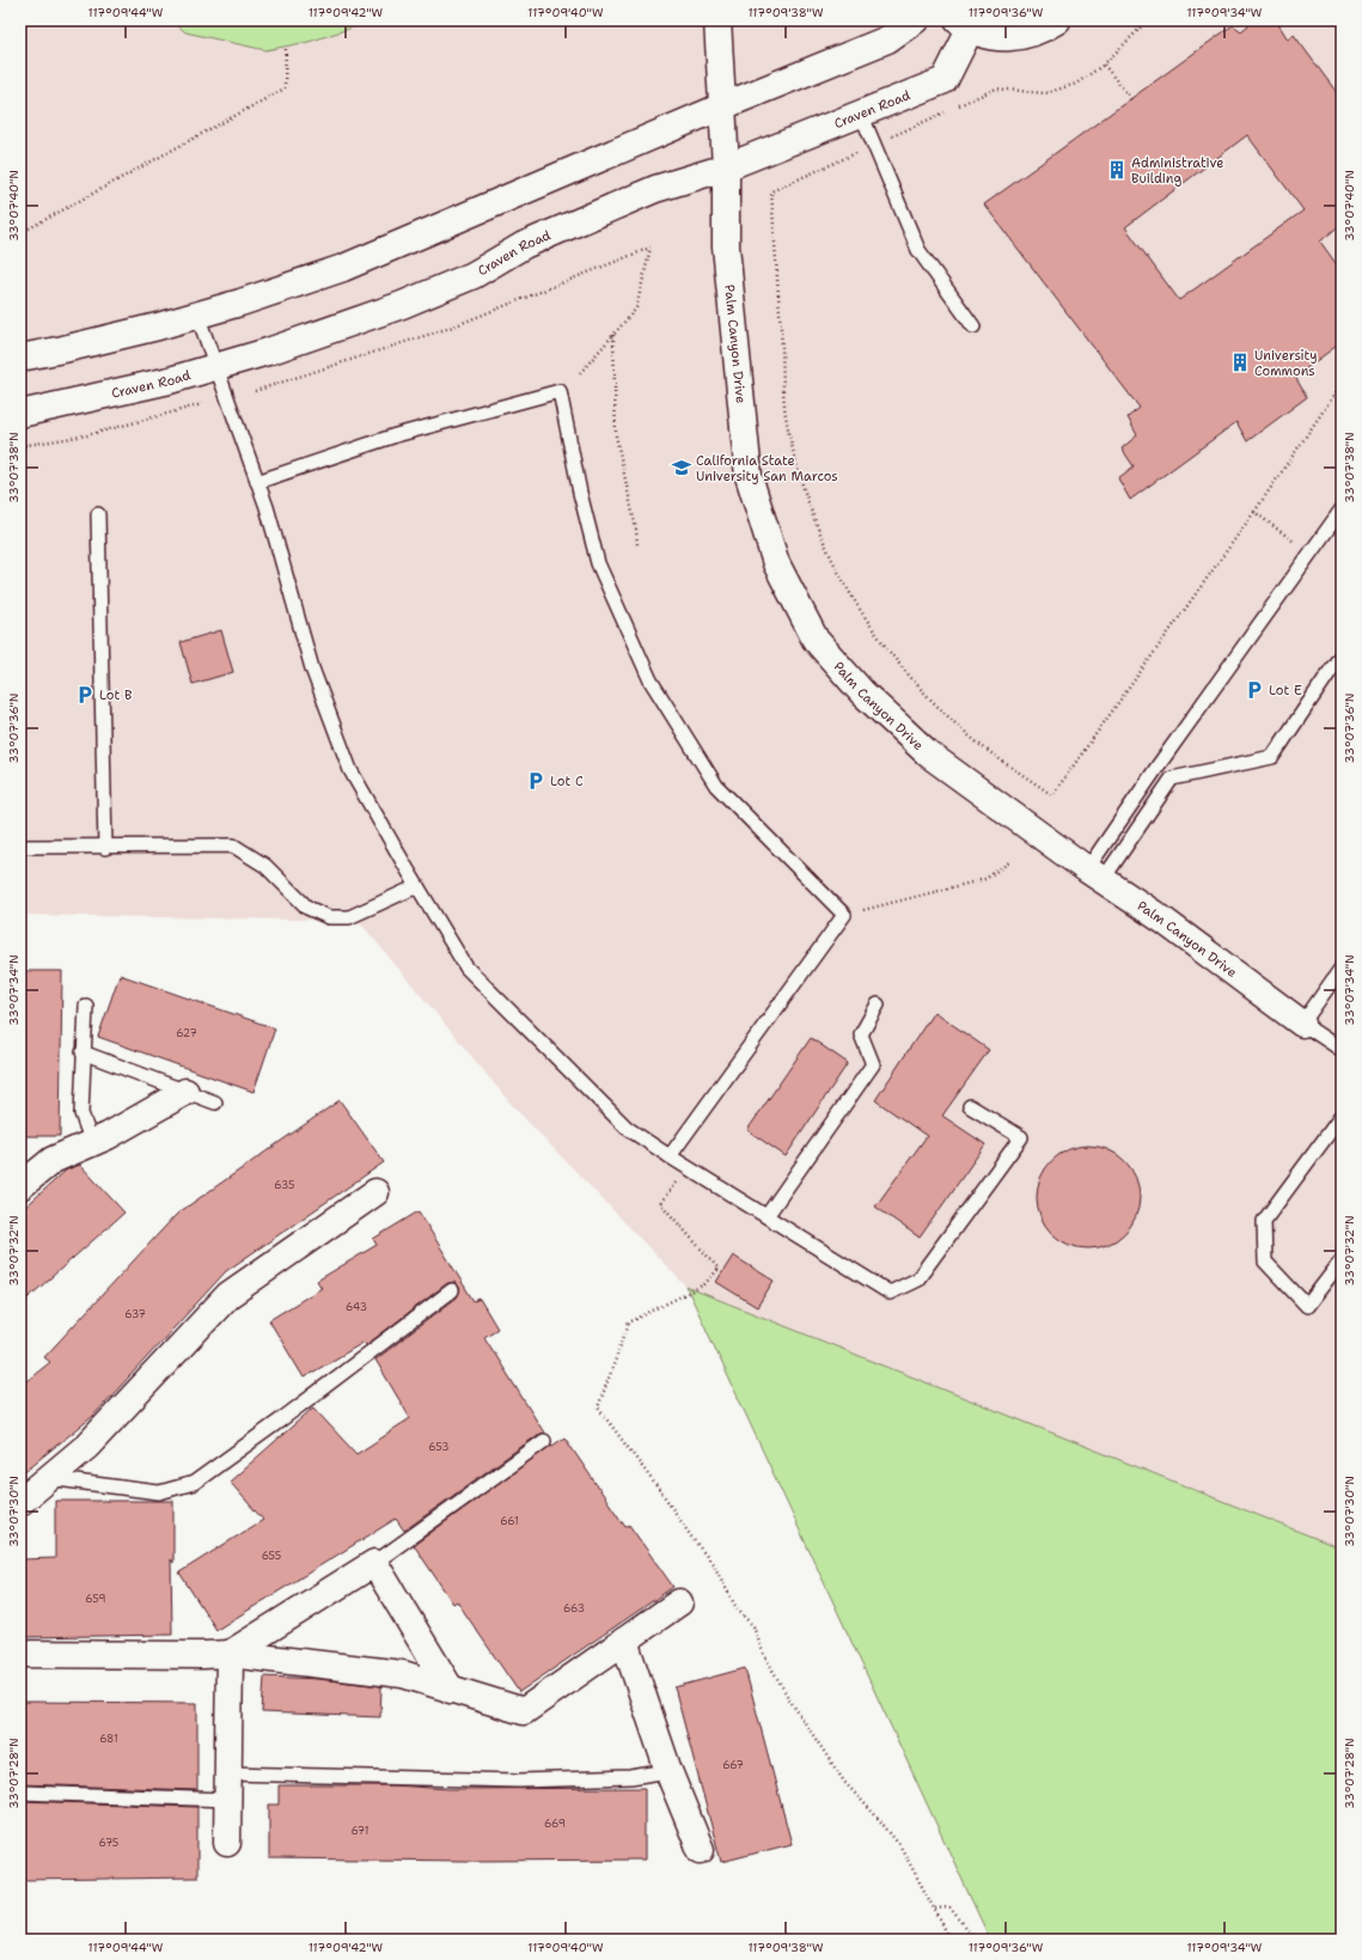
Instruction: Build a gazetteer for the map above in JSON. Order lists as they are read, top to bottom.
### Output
{
  "streets": {
    "street": ["Craven Road", "Palm Canyon Drive"]
  },
  "crossings": [
    ["Craven Road", "Palm Canyon Drive"]
  ],
  "places": {
    "building": ["Administrative Building", "University Commons"],
    "school or university": ["California State University San Marcos"],
    "parking": ["Lot E", "Lot B", "Lot C"]
  },
  "house_numbers": [
    "627",
    "635",
    "643",
    "637",
    "653",
    "661",
    "655",
    "659",
    "663",
    "681",
    "667",
    "669",
    "671",
    "675"
  ],
  "coordinates": [
    "117°09'44\"W",
    "117°09'42\"W",
    "117°09'40\"W",
    "117°09'38\"W",
    "117°09'36\"W",
    "117°09'34\"W",
    "33°07'40\"N",
    "33°07'38\"N",
    "33°07'36\"N",
    "33°07'34\"N",
    "33°07'32\"N",
    "33°07'30\"N",
    "33°07'28\"N"
  ]
}
